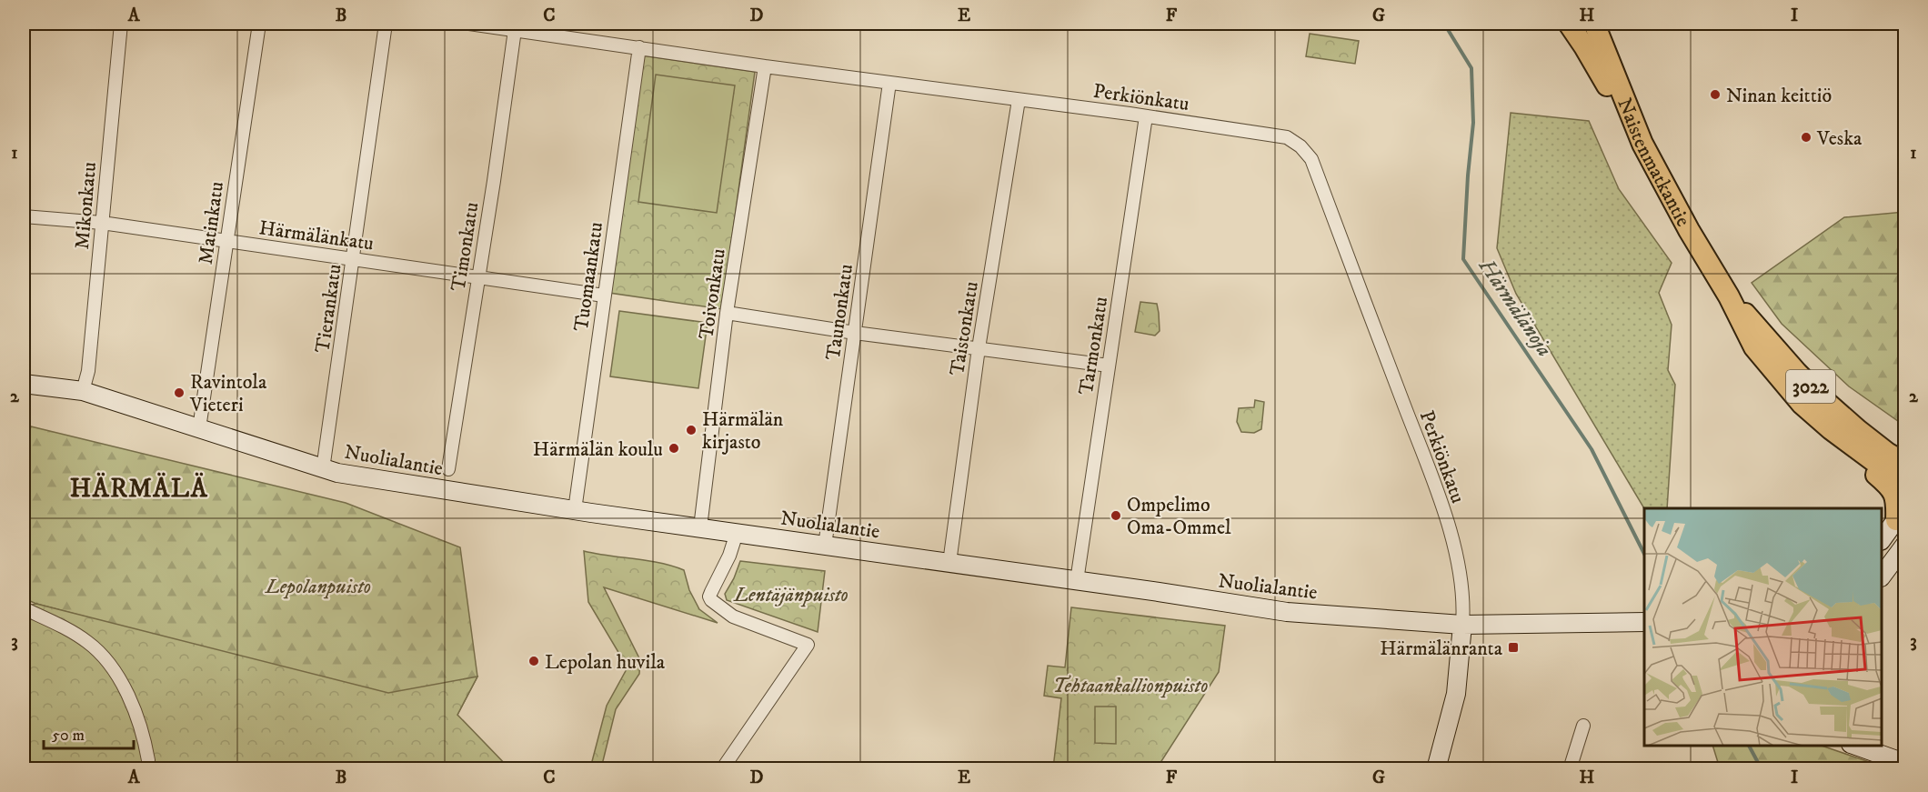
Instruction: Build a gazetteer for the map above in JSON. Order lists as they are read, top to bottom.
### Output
{
  "streets": {
    "main road": ["Naistenmatkantie", "3022"],
    "street": [
      "Perkiönkatu",
      "Mikonkatu",
      "Matinkatu",
      "Härmälänkatu",
      "Timonkatu",
      "Tuomaankatu",
      "Toivonkatu",
      "Tierankatu",
      "Taunonkatu",
      "Taistonkatu",
      "Tarmonkatu",
      "Nuolialantie"
    ]
  },
  "crossings": [
    ["Perkiönkatu", "Timonkatu"],
    ["Perkiönkatu", "Tuomaankatu"],
    ["Perkiönkatu", "Toivonkatu"],
    ["Perkiönkatu", "Taunonkatu"],
    ["Perkiönkatu", "Taistonkatu"],
    ["Perkiönkatu", "Tarmonkatu"],
    ["Perkiönkatu", "Nuolialantie"],
    ["Mikonkatu", "Härmälänkatu"],
    ["Mikonkatu", "Nuolialantie"],
    ["Matinkatu", "Härmälänkatu"],
    ["Matinkatu", "Nuolialantie"],
    ["Härmälänkatu", "Timonkatu"],
    ["Härmälänkatu", "Tuomaankatu"],
    ["Härmälänkatu", "Tierankatu"],
    ["Tuomaankatu", "Nuolialantie"],
    ["Toivonkatu", "Nuolialantie"],
    ["Tierankatu", "Nuolialantie"],
    ["Taunonkatu", "Nuolialantie"],
    ["Taistonkatu", "Nuolialantie"],
    ["Tarmonkatu", "Nuolialantie"]
  ],
  "districts": ["HÄRMÄLÄ"],
  "water": ["Härmälänoja"],
  "parks": ["Lepolanpuisto", "Lentäjänpuisto", "Tehtaankallionpuisto"],
  "places": {
    "other": [
      "Ninan keittiö",
      "Veska",
      "Ravintola Vieteri",
      "Härmälän kirjasto",
      "Härmälän koulu",
      "Ompelimo Oma-Ommel",
      "Lepolan huvila"
    ],
    "transit": ["Härmälänranta"]
  },
  "scale_bar": "50 m",
  "grid": {
    "columns": [
      "A",
      "B",
      "C",
      "D",
      "E",
      "F",
      "G",
      "H",
      "I"
    ],
    "rows": ["1", "2", "3"]
  }
}
